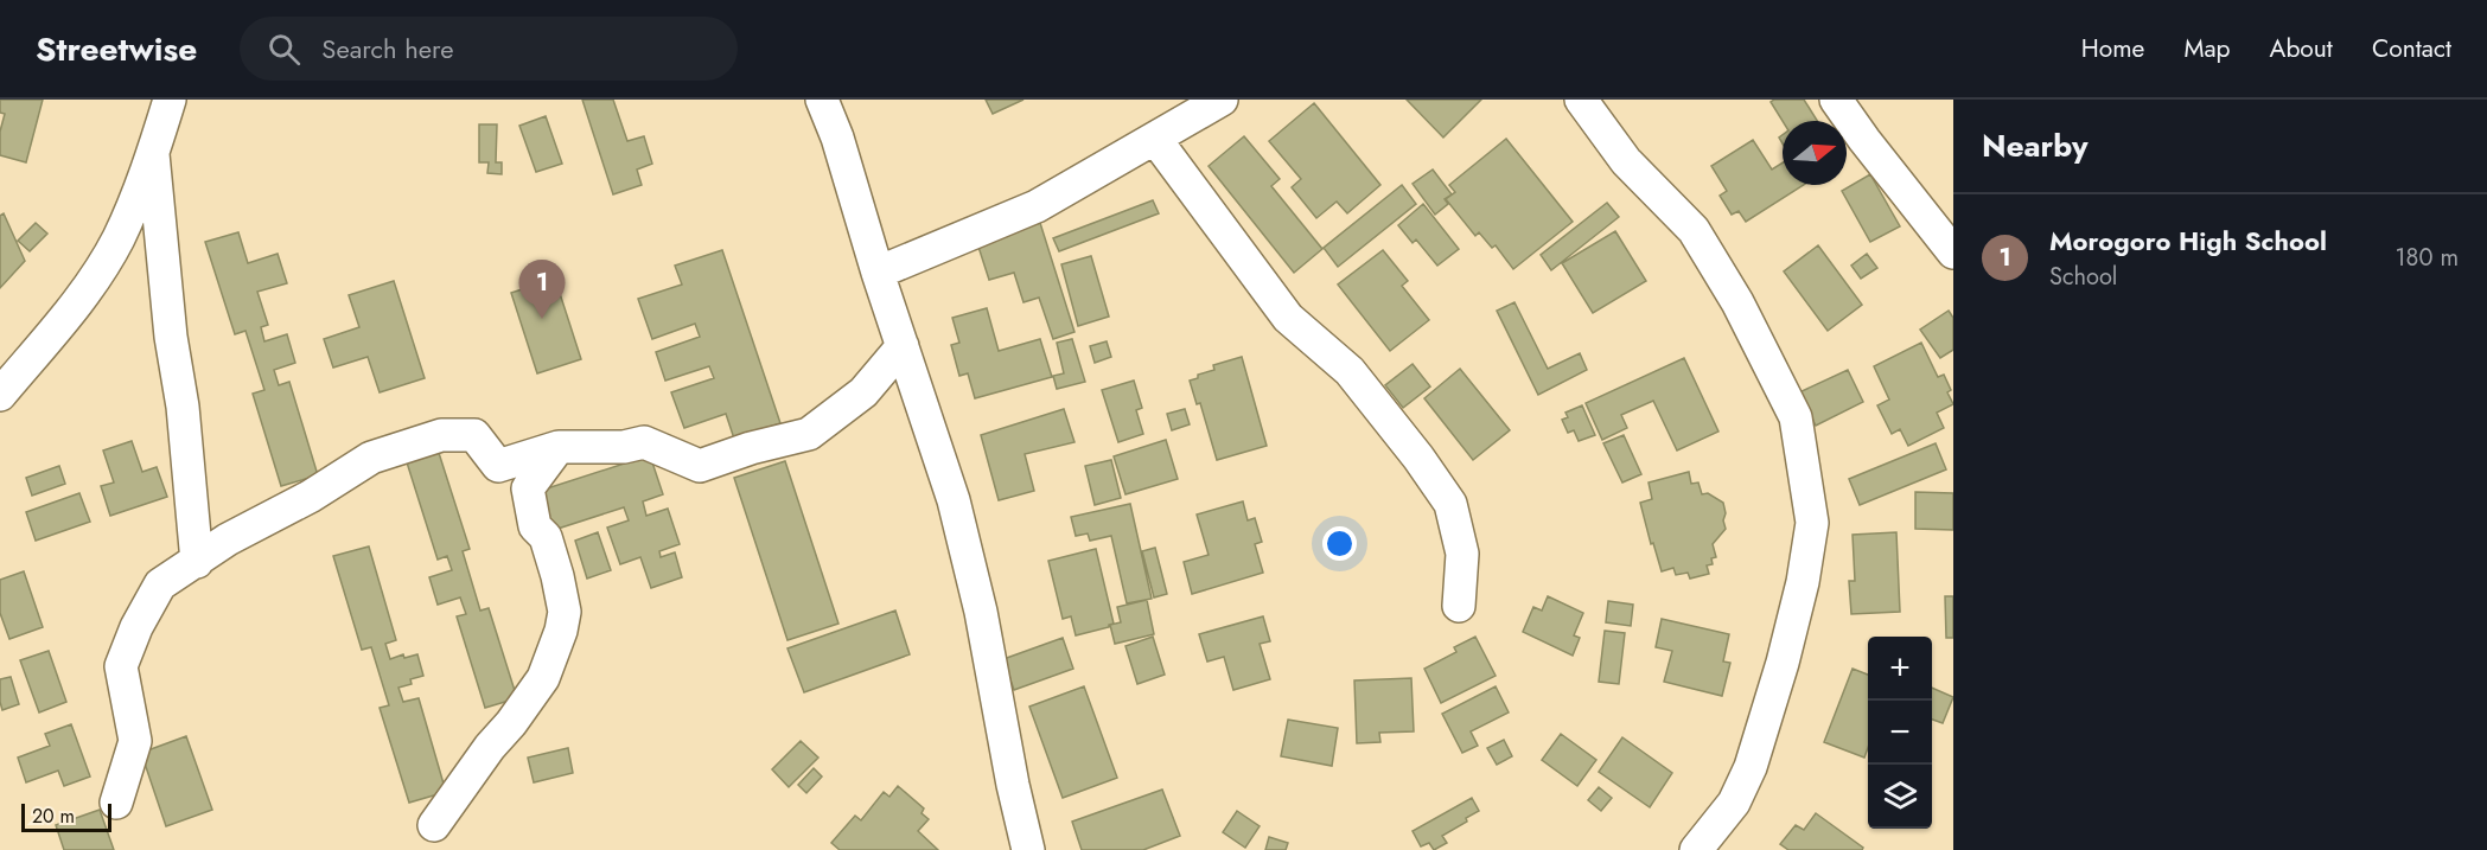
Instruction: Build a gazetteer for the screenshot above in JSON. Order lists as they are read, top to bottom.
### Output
{
  "scale_bar": "20 m",
  "north": "right",
  "page": {
    "header": "Streetwise",
    "search": "Search here",
    "nav": [
      "Home",
      "Map",
      "About",
      "Contact"
    ],
    "heading": "Nearby",
    "list": [
      {
        "mark": "1",
        "name": "Morogoro High School",
        "note": "School",
        "value": "180 m"
      }
    ],
    "pins": "1",
    "map_buttons": ["+", "−"],
    "scale": "20 m"
  }
}
